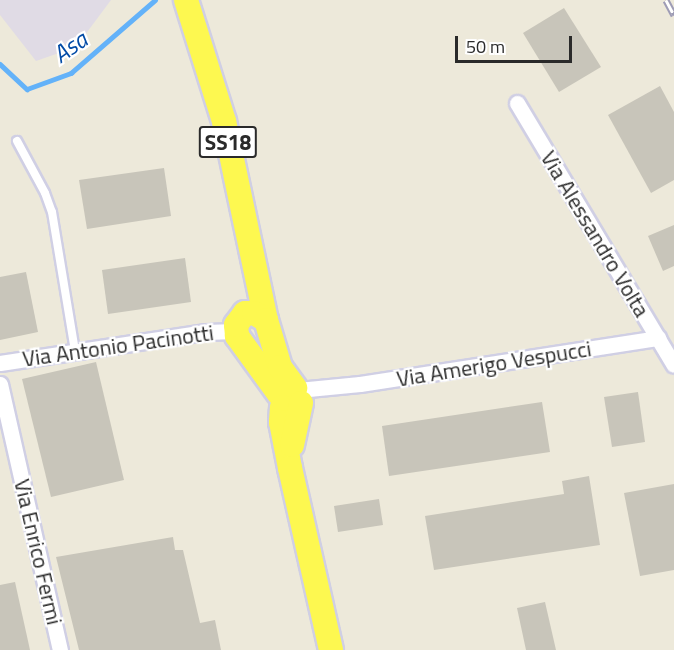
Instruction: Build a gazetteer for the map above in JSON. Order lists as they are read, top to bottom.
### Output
{
  "streets": {
    "main road": ["SS18"],
    "street": [
      "Via Alessandro Volta",
      "Via Antonio Pacinotti",
      "Via Amerigo Vespucci",
      "Via Enrico Fermi"
    ]
  },
  "crossings": [
    ["SS18", "Via Antonio Pacinotti"],
    ["SS18", "Via Amerigo Vespucci"],
    ["Via Alessandro Volta", "Via Amerigo Vespucci"]
  ],
  "water": ["Asa"],
  "scale_bar": "50 m"
}
